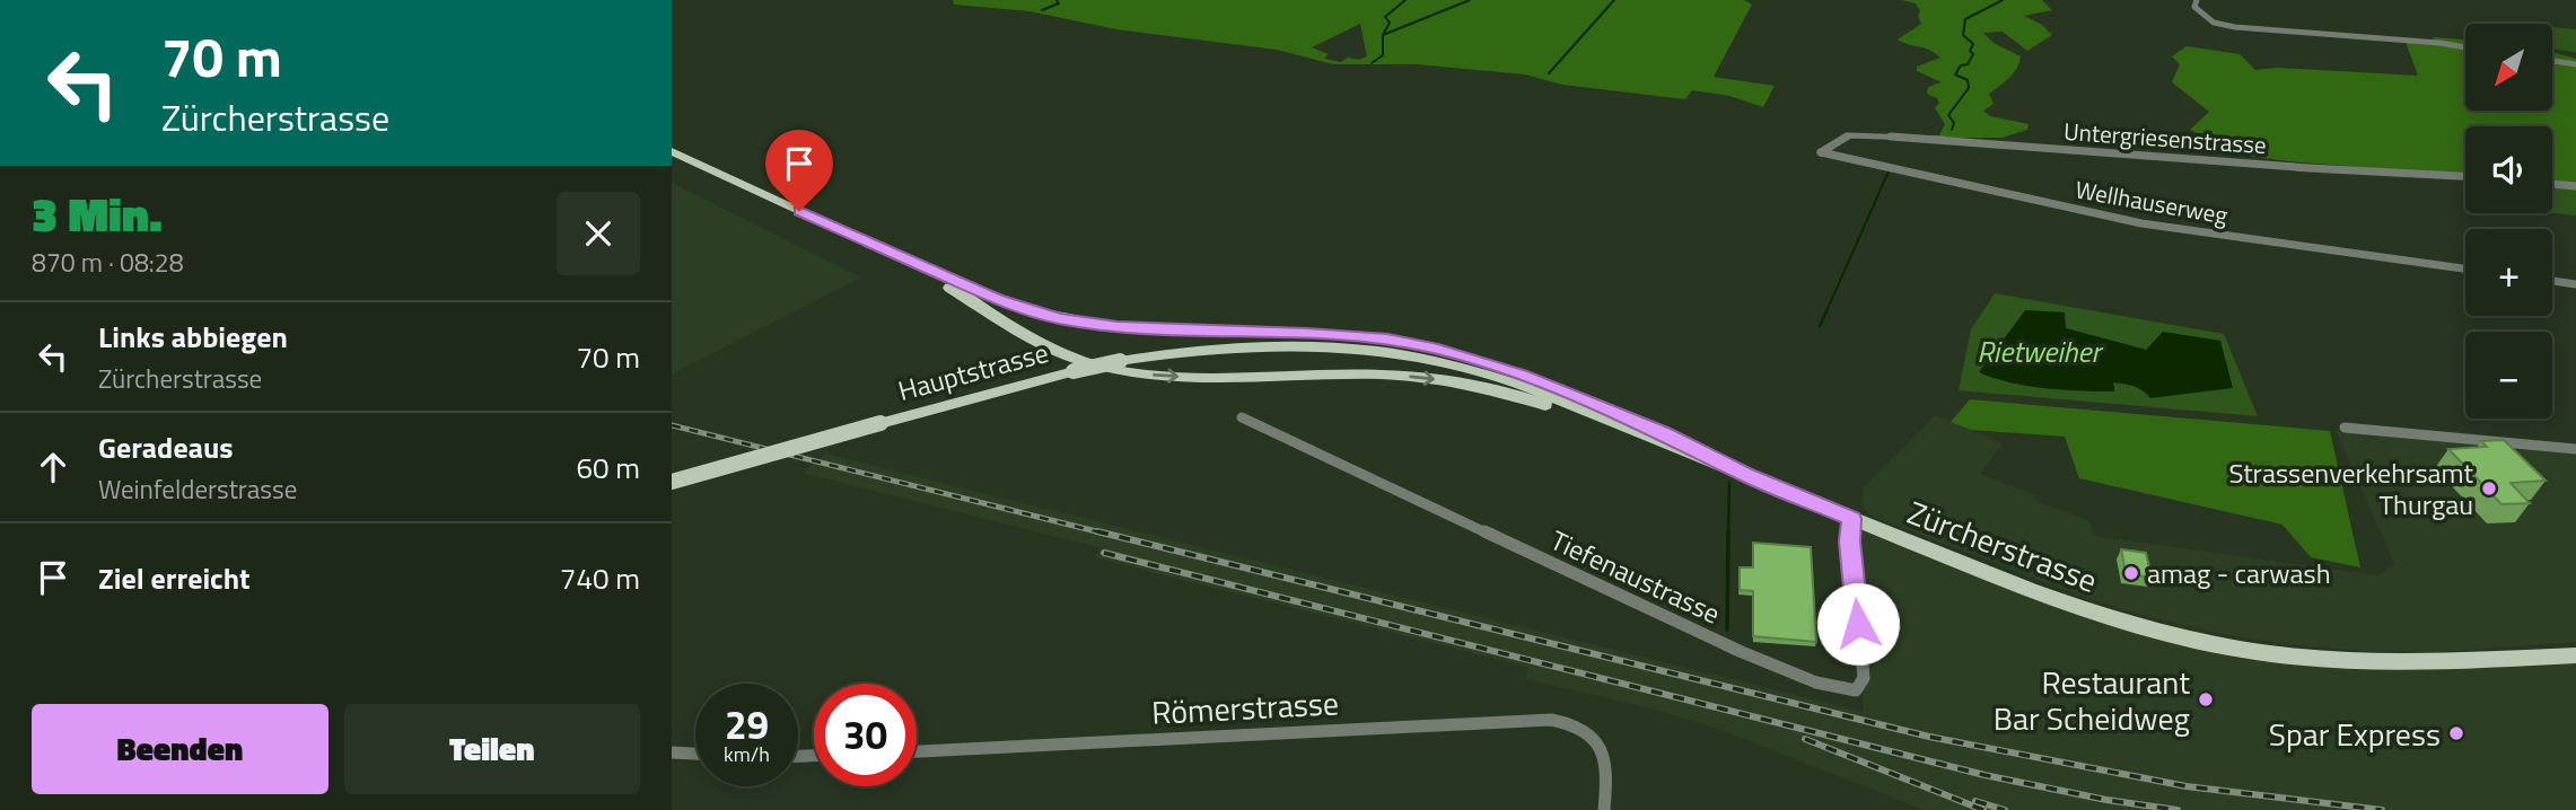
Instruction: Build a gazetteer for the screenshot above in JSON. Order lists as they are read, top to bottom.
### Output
{
  "streets": {
    "main road": ["Hauptstrasse", "Zürcherstrasse"],
    "street": [
      "Untergriesenstrasse",
      "Wellhauserweg",
      "Tiefenaustrasse",
      "Römerstrasse"
    ]
  },
  "crossings": [
    ["Untergriesenstrasse", "Wellhauserweg"],
    ["Hauptstrasse", "Zürcherstrasse"],
    ["Zürcherstrasse", "Tiefenaustrasse"]
  ],
  "water": ["Rietweiher"],
  "places": [
    "Strassenverkehrsamt Thurgau",
    "amag - carwash",
    "Restaurant Bar Scheidweg",
    "Spar Express"
  ],
  "north": "bottom left",
  "page": {
    "turn": ["70 m", "Zürcherstrasse"],
    "map_buttons": ["+", "−"],
    "heading": ["3 Min.", "870 m · 08:28"],
    "list": [
      {
        "name": "Links abbiegen",
        "note": "Zürcherstrasse",
        "value": "70 m"
      },
      {
        "name": "Geradeaus",
        "note": "Weinfelderstrasse",
        "value": "60 m"
      },
      {
        "name": "Ziel erreicht",
        "value": "740 m"
      }
    ],
    "speed": "29 km/h",
    "limit": "30",
    "buttons": ["Beenden", "Teilen"]
  }
}
